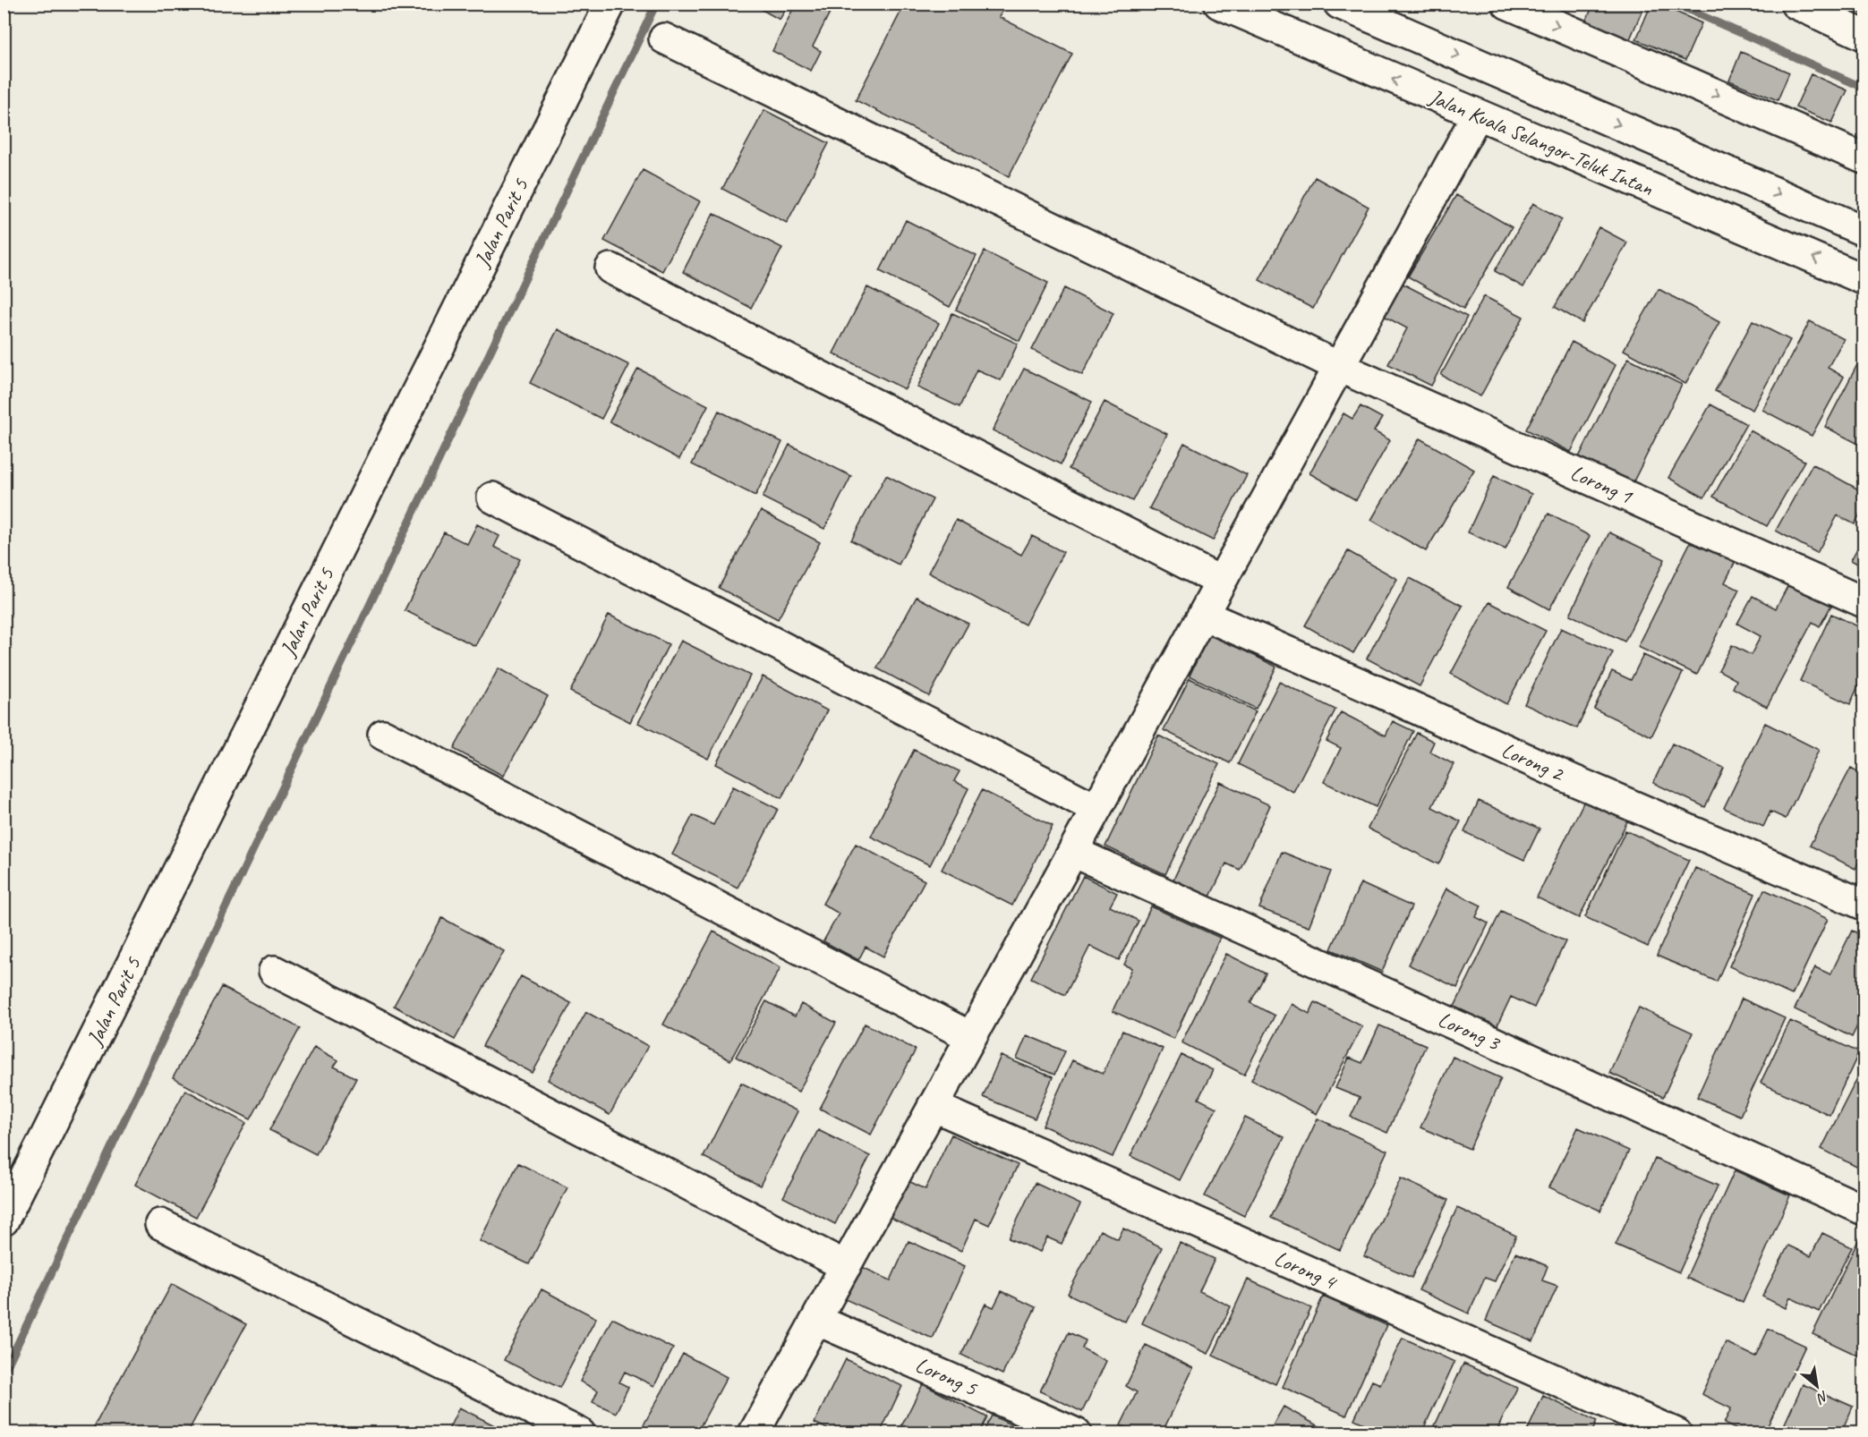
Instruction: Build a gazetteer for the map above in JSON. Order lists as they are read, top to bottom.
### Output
{
  "streets": {
    "main road": [
      "Jalan Kuala Selangor-Teluk Intan",
      "Jalan Parit 5",
      "Lorong 1",
      "Lorong 2",
      "Lorong 3",
      "Lorong 4",
      "Lorong 5"
    ]
  },
  "north": "bottom right"
}
